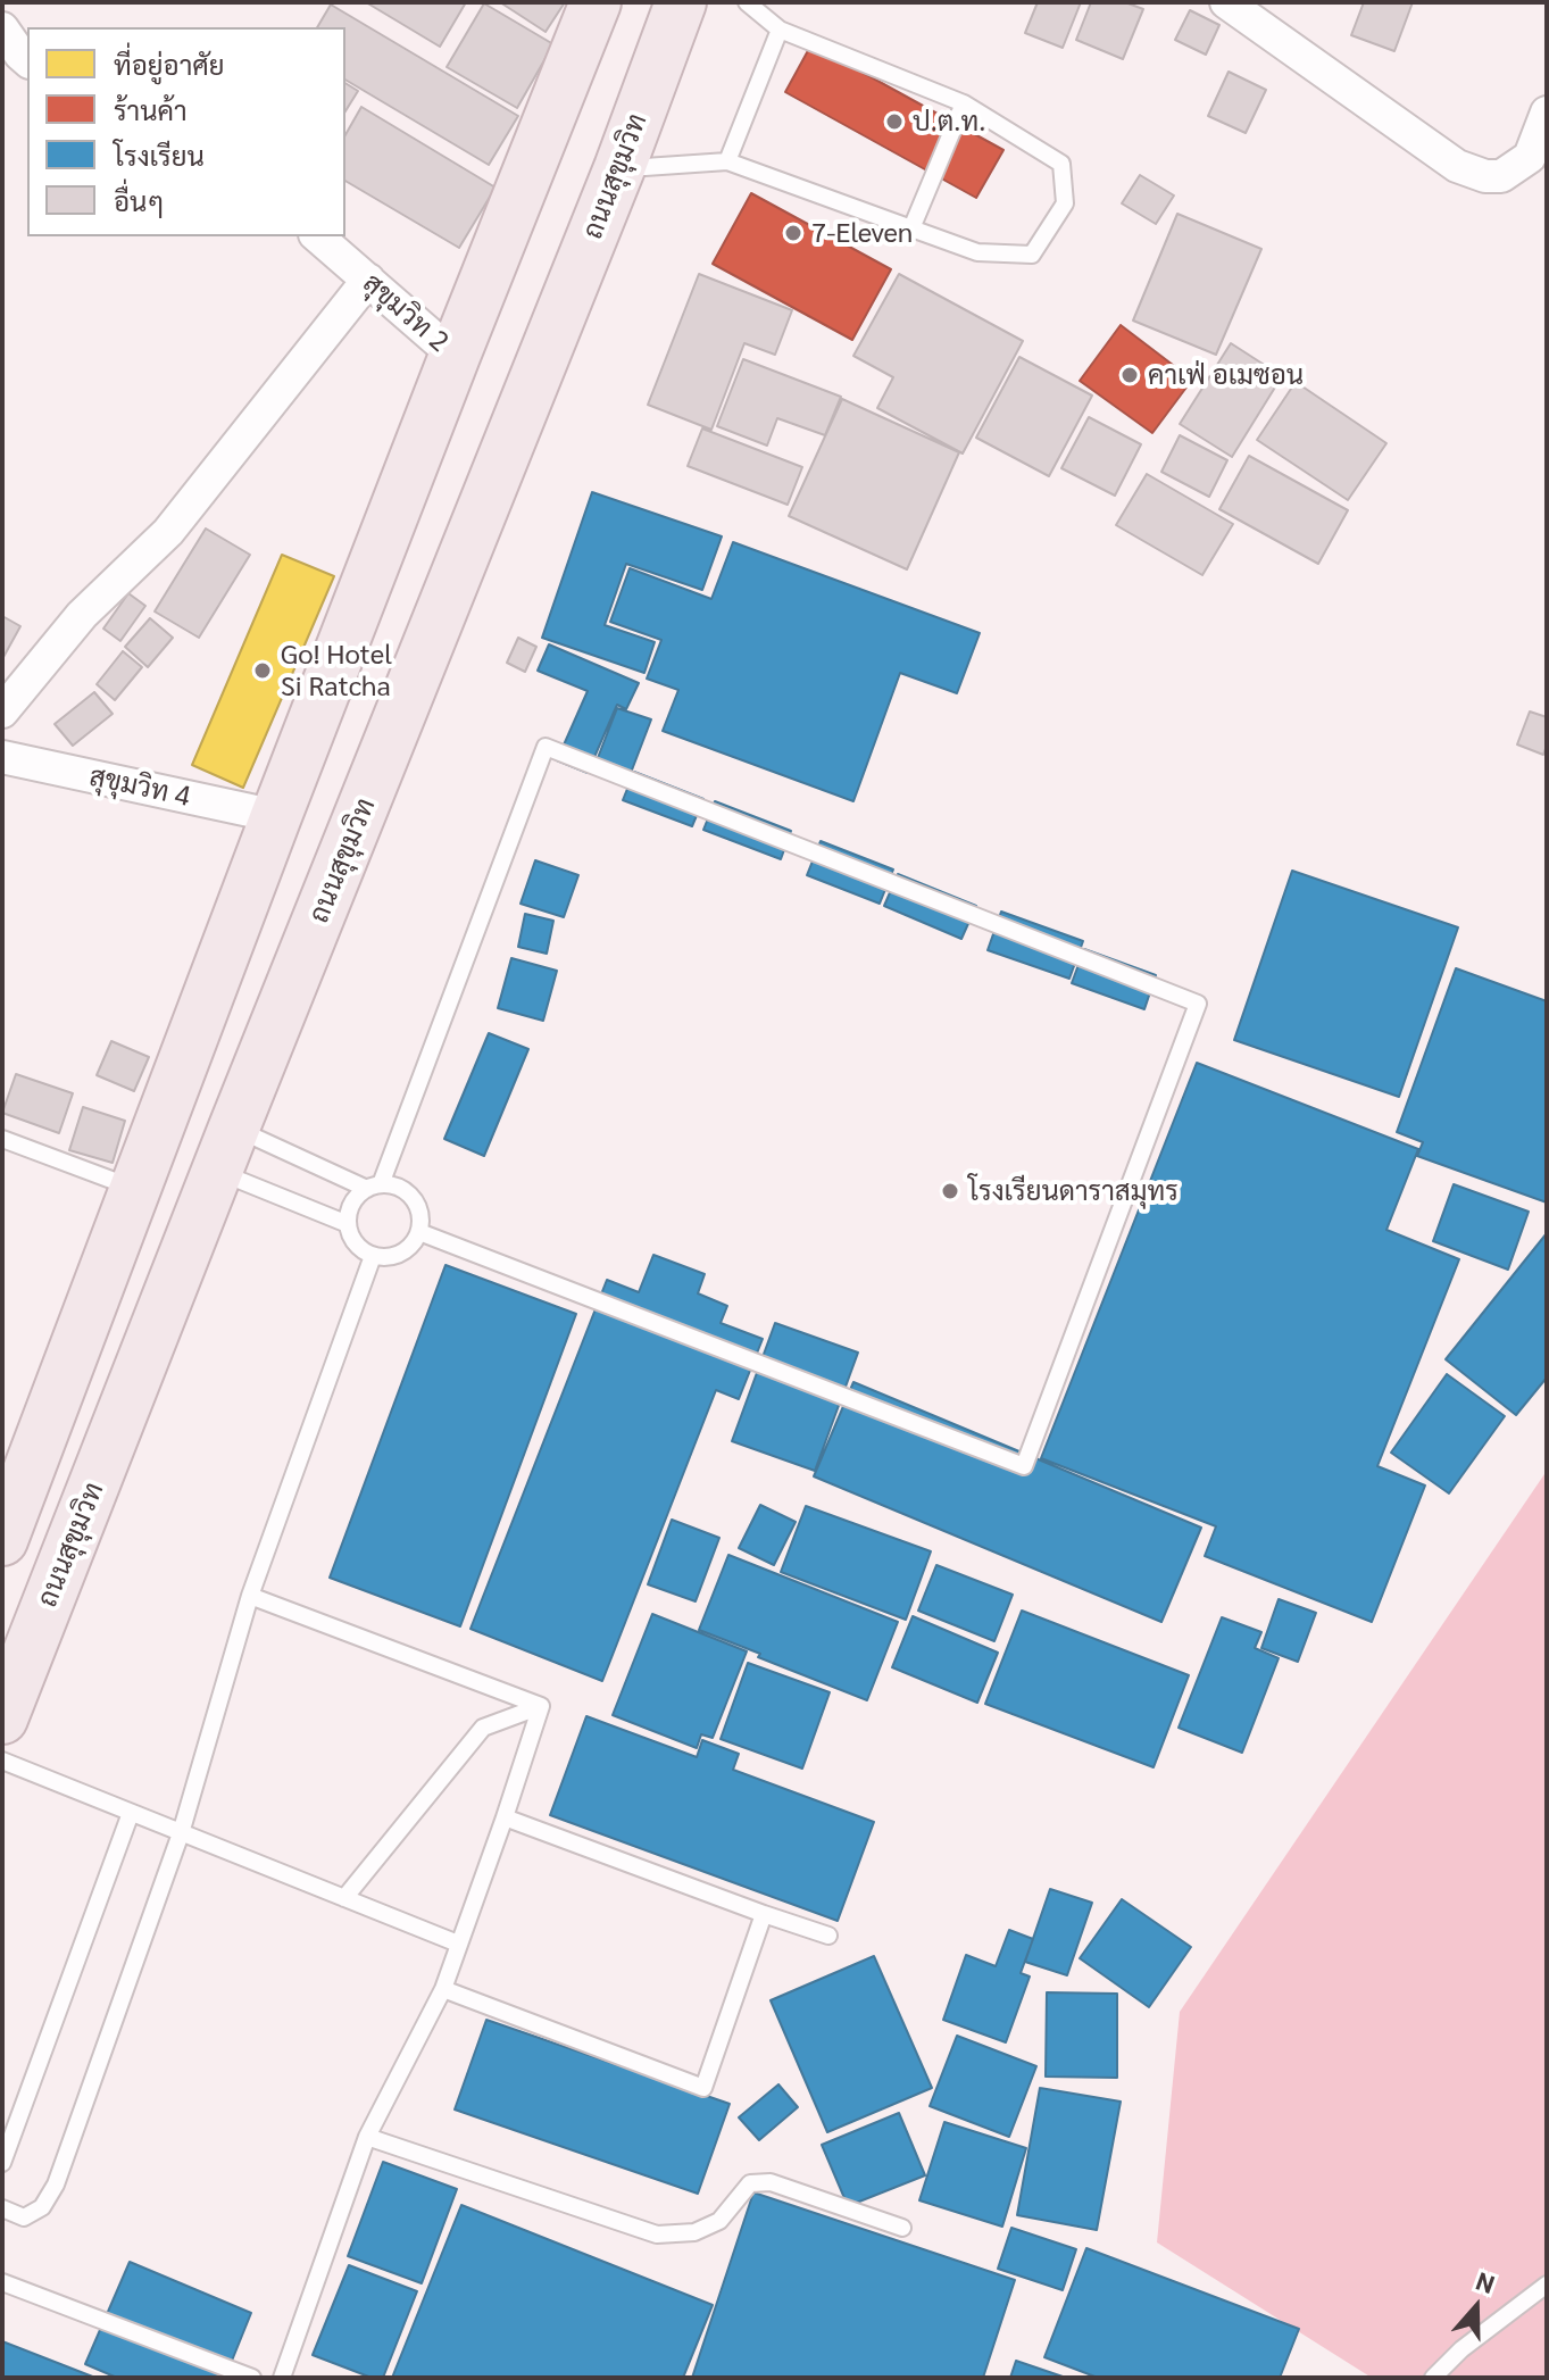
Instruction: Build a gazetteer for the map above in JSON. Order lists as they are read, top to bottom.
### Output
{
  "streets": {
    "highway": ["ถนนสุขุมวิท"],
    "street": ["สุขุมวิท 2", "สุขุมวิท 4"]
  },
  "places": [
    "ป.ต.ท.",
    "7-Eleven",
    "คาเฟ่ อเมซอน",
    "Go! Hotel Si Ratcha",
    "โรงเรียนดาราสมุทร"
  ],
  "legend": [
    "ที่อยู่อาศัย",
    "ร้านค้า",
    "โรงเรียน",
    "อื่นๆ"
  ],
  "north": "top"
}
